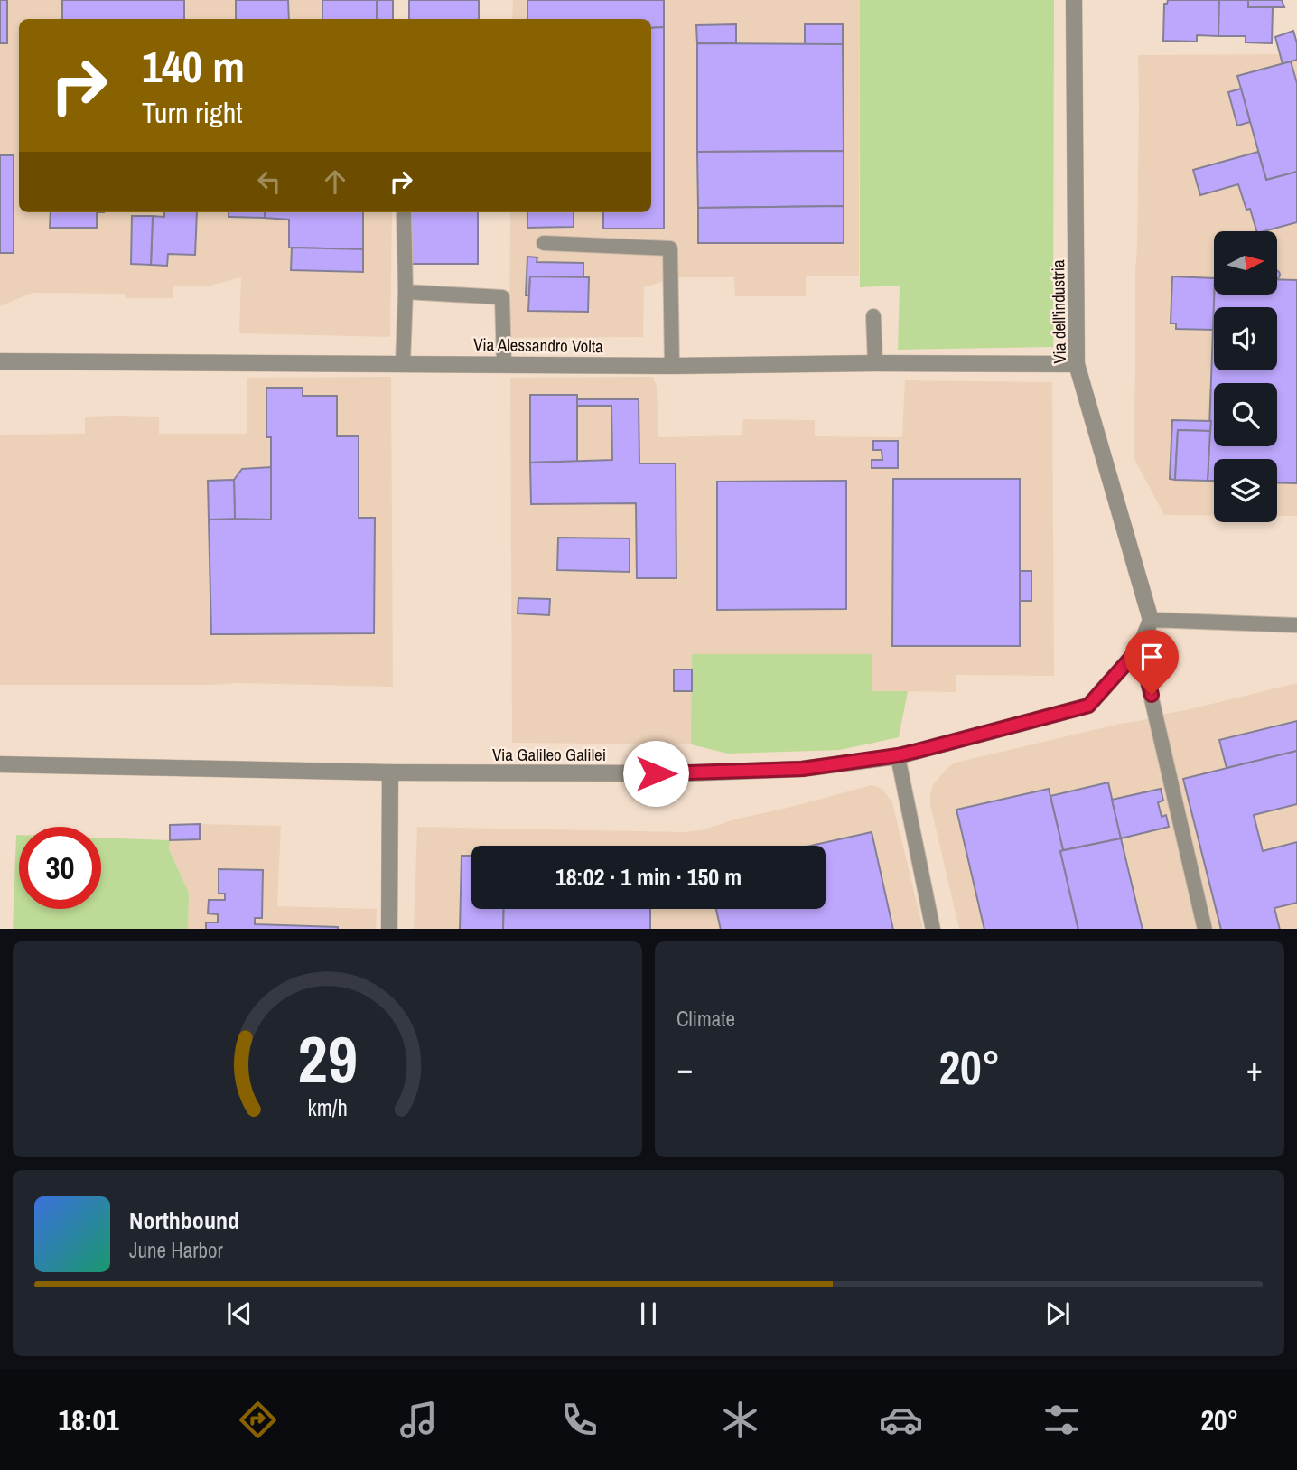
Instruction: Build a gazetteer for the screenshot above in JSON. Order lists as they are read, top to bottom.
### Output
{
  "streets": {
    "street": ["Via dell'industria", "Via Alessandro Volta", "Via Galileo Galilei"]
  },
  "crossings": [
    ["Via dell'industria", "Via Alessandro Volta"]
  ],
  "north": "right",
  "page": {
    "turn": ["140 m", "Turn right"],
    "limit": "30",
    "trip": "18:02 · 1 min · 150 m",
    "tile": "Climate",
    "heat": ["−", "20°", "+"],
    "song": ["Northbound", "June Harbor"],
    "tabs": ["18:01", "20°"],
    "gauge": ["29", "km/h"]
  }
}
